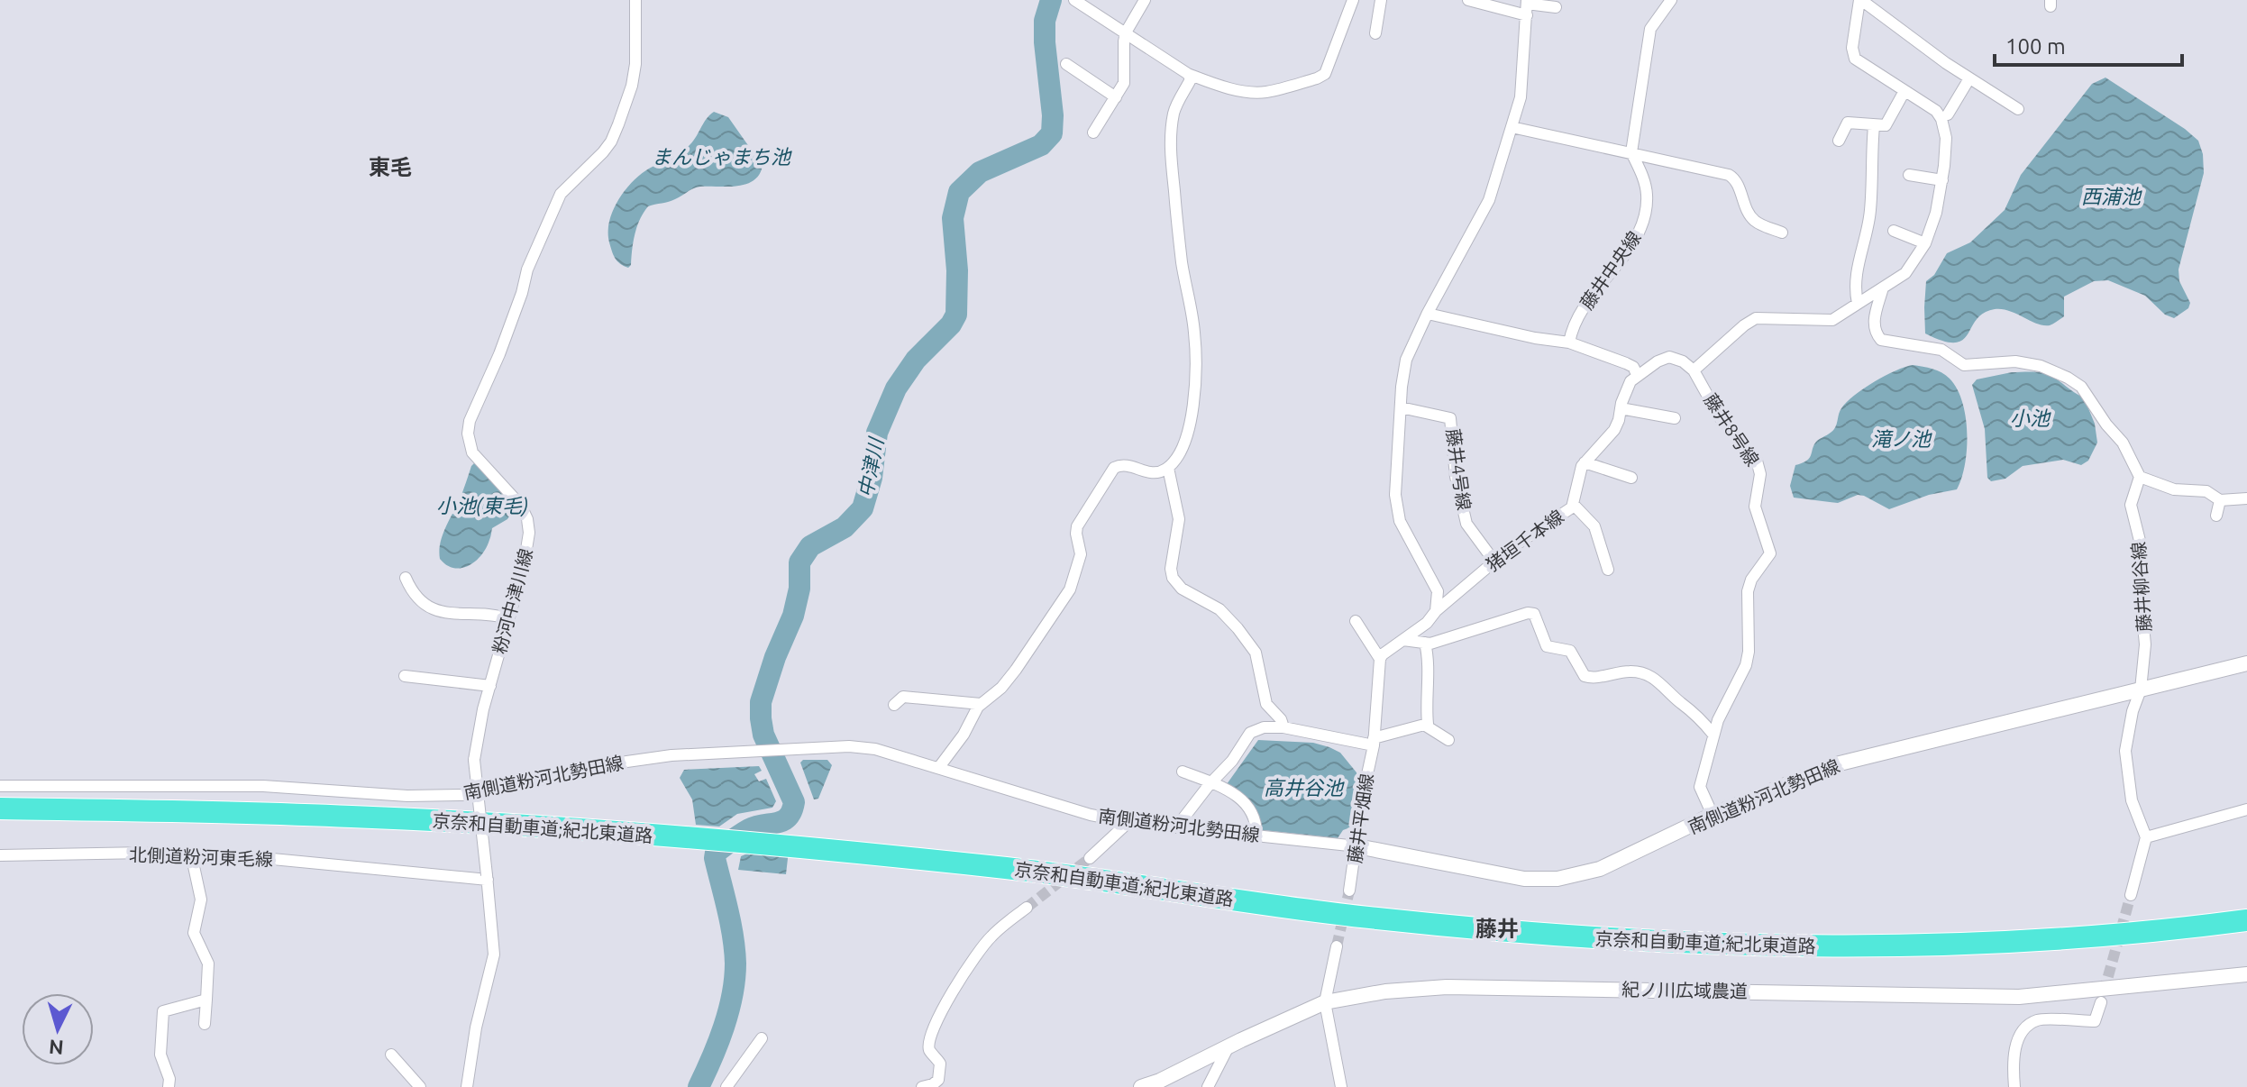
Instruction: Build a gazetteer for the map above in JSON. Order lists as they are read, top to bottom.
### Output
{
  "streets": {
    "highway": ["京奈和自動車道;紀北東道路"],
    "street": [
      "藤井中央線",
      "藤井8号線",
      "藤井4号線",
      "猪垣千本線",
      "藤井柳谷線",
      "粉河中津川線",
      "南側道粉河北勢田線",
      "藤井平畑線",
      "北側道粉河東毛線",
      "紀ノ川広域農道"
    ]
  },
  "crossings": [
    ["藤井4号線", "猪垣千本線"],
    ["猪垣千本線", "藤井平畑線"],
    ["藤井柳谷線", "南側道粉河北勢田線"],
    ["粉河中津川線", "北側道粉河東毛線"],
    ["南側道粉河北勢田線", "藤井平畑線"]
  ],
  "districts": ["東毛", "藤井"],
  "water": [
    "まんじゃまち池",
    "西浦池",
    "小池",
    "滝ノ池",
    "中津川",
    "小池(東毛)",
    "高井谷池"
  ],
  "scale_bar": "100 m",
  "north": "bottom"
}
